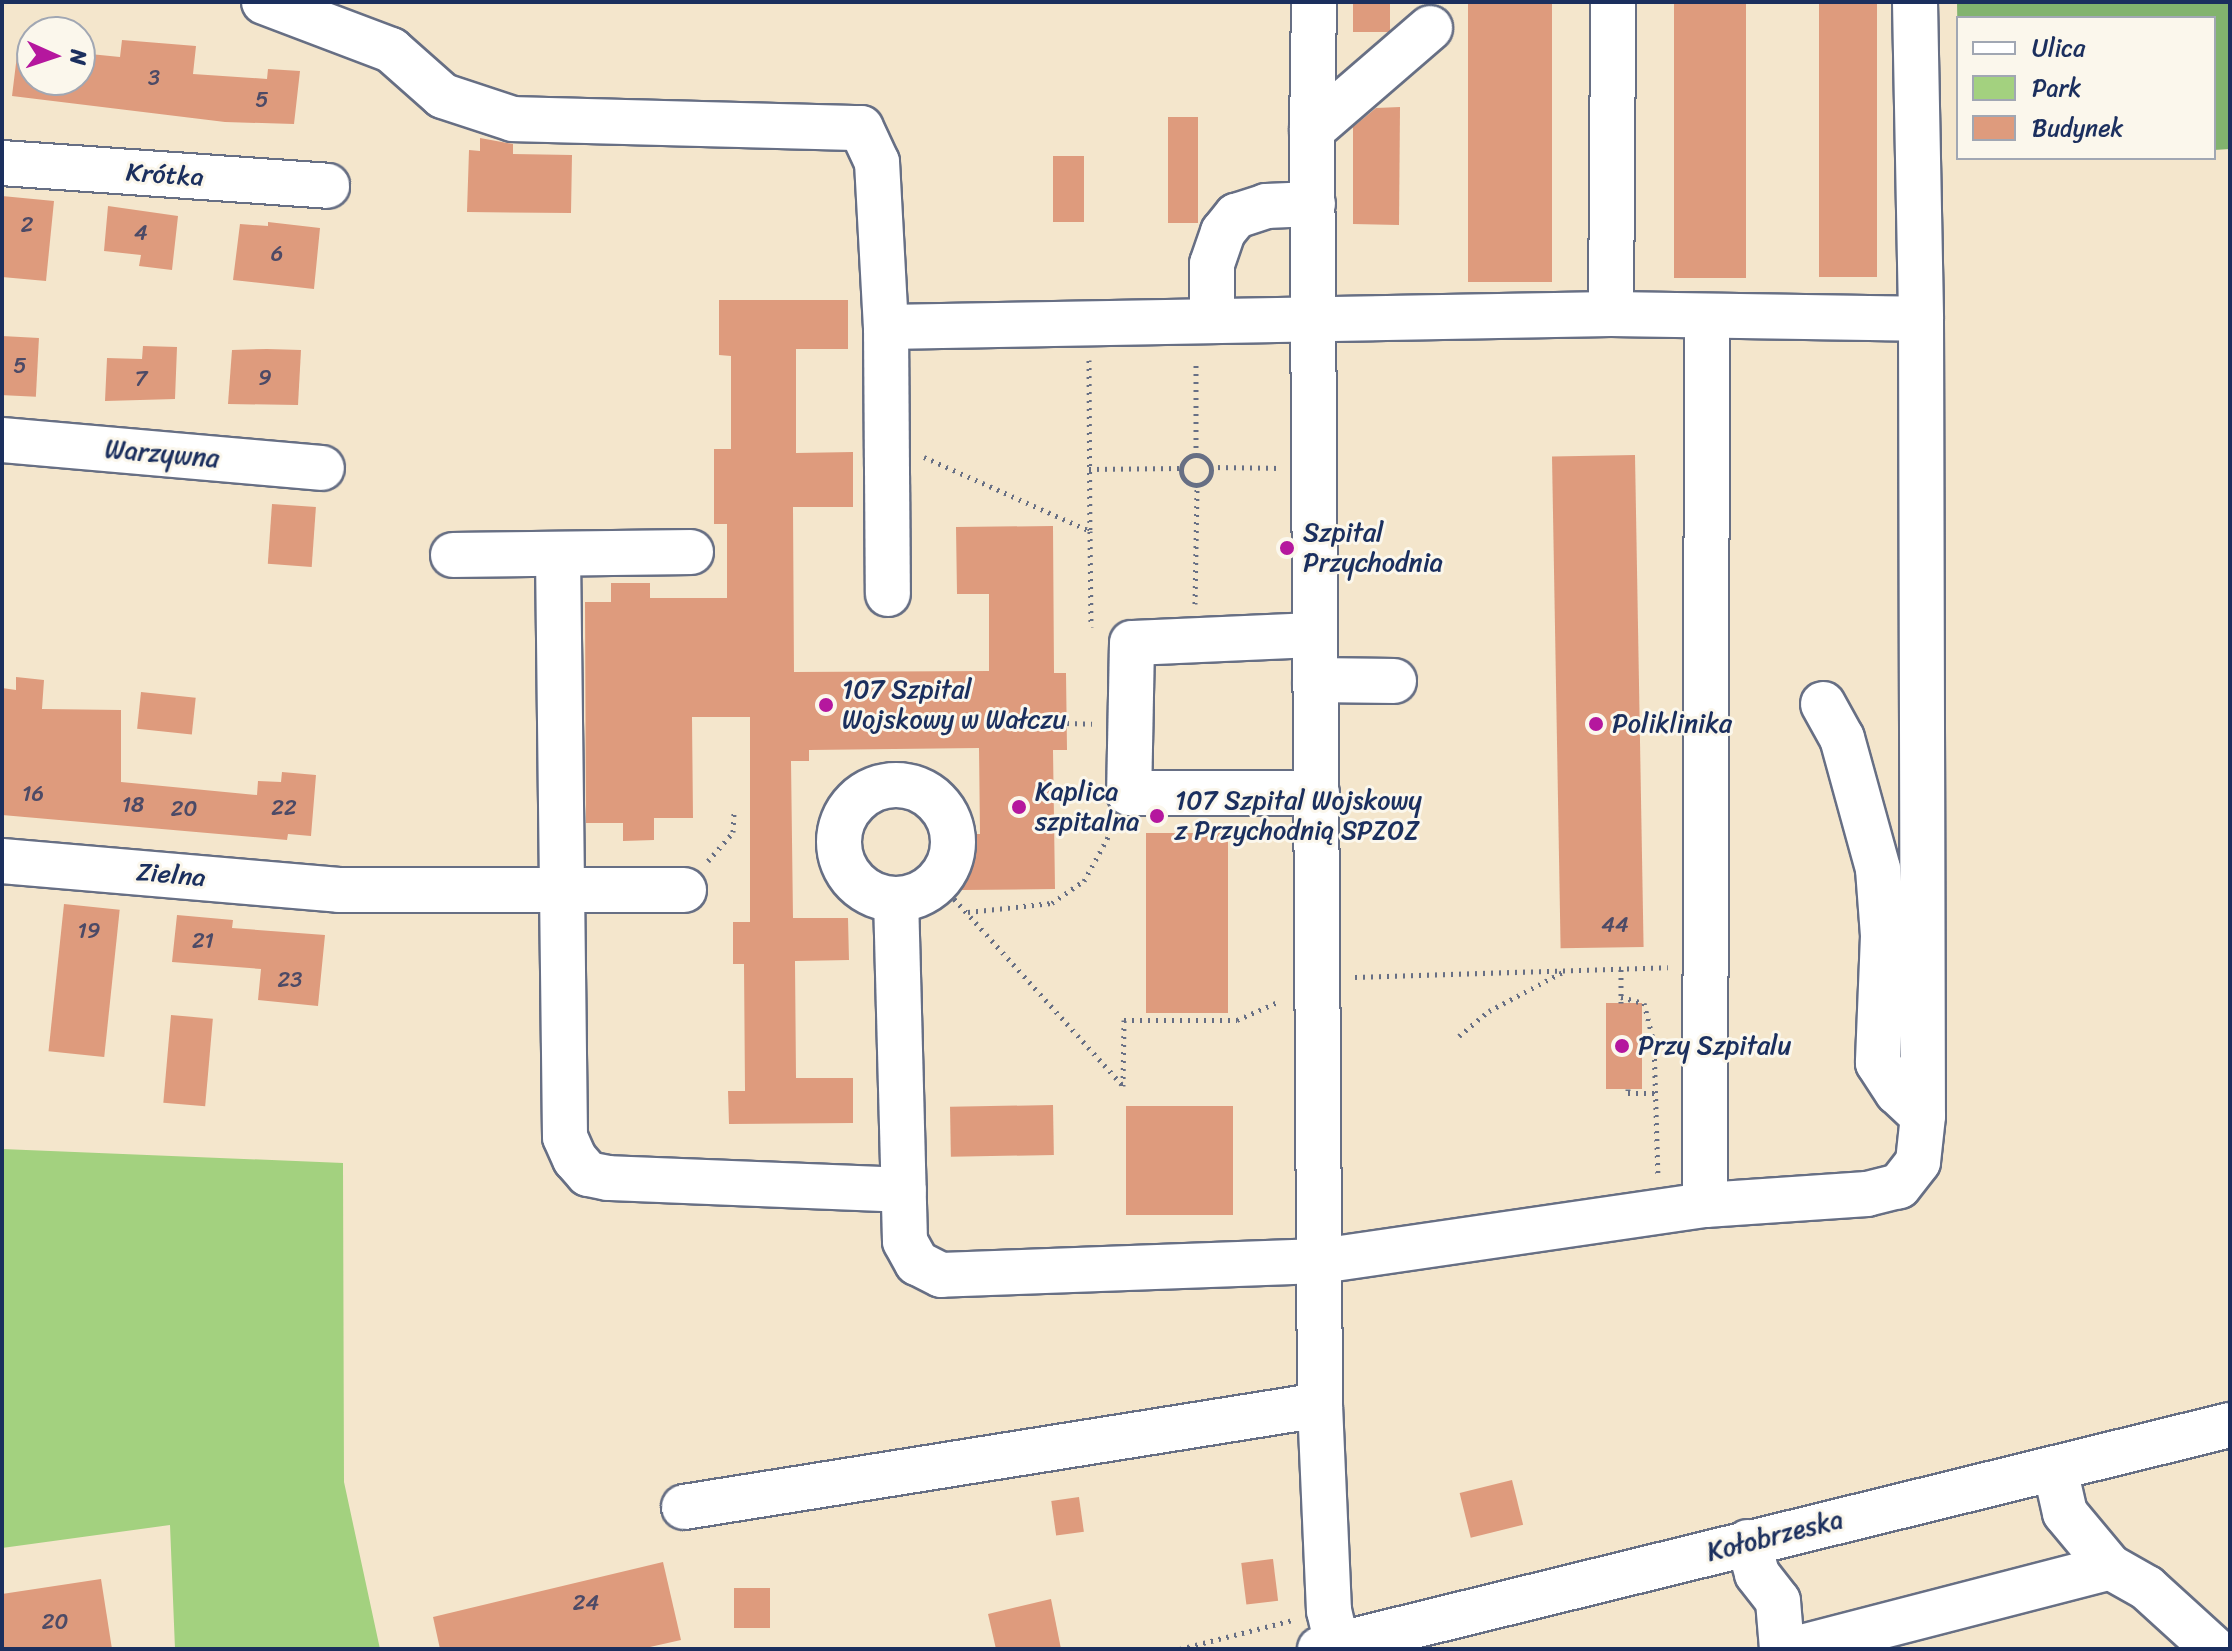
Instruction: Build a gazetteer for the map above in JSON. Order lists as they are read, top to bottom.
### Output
{
  "streets": {
    "street": [
      "Krótka",
      "Warzywna",
      "Zielna",
      "Kołobrzeska"
    ]
  },
  "places": [
    "Szpital Przychodnia",
    "107 Szpital Wojskowy w Wałczu",
    "Poliklinika",
    "Kaplica szpitalna",
    "107 Szpital Wojskowy z Przychodnią SPZOZ",
    "Przy Szpitalu"
  ],
  "house_numbers": [
    "3",
    "5",
    "2",
    "4",
    "6",
    "5",
    "9",
    "7",
    "16",
    "18",
    "22",
    "20",
    "44",
    "19",
    "21",
    "23",
    "24",
    "20"
  ],
  "legend": ["Ulica", "Park", "Budynek"],
  "north": "right"
}
